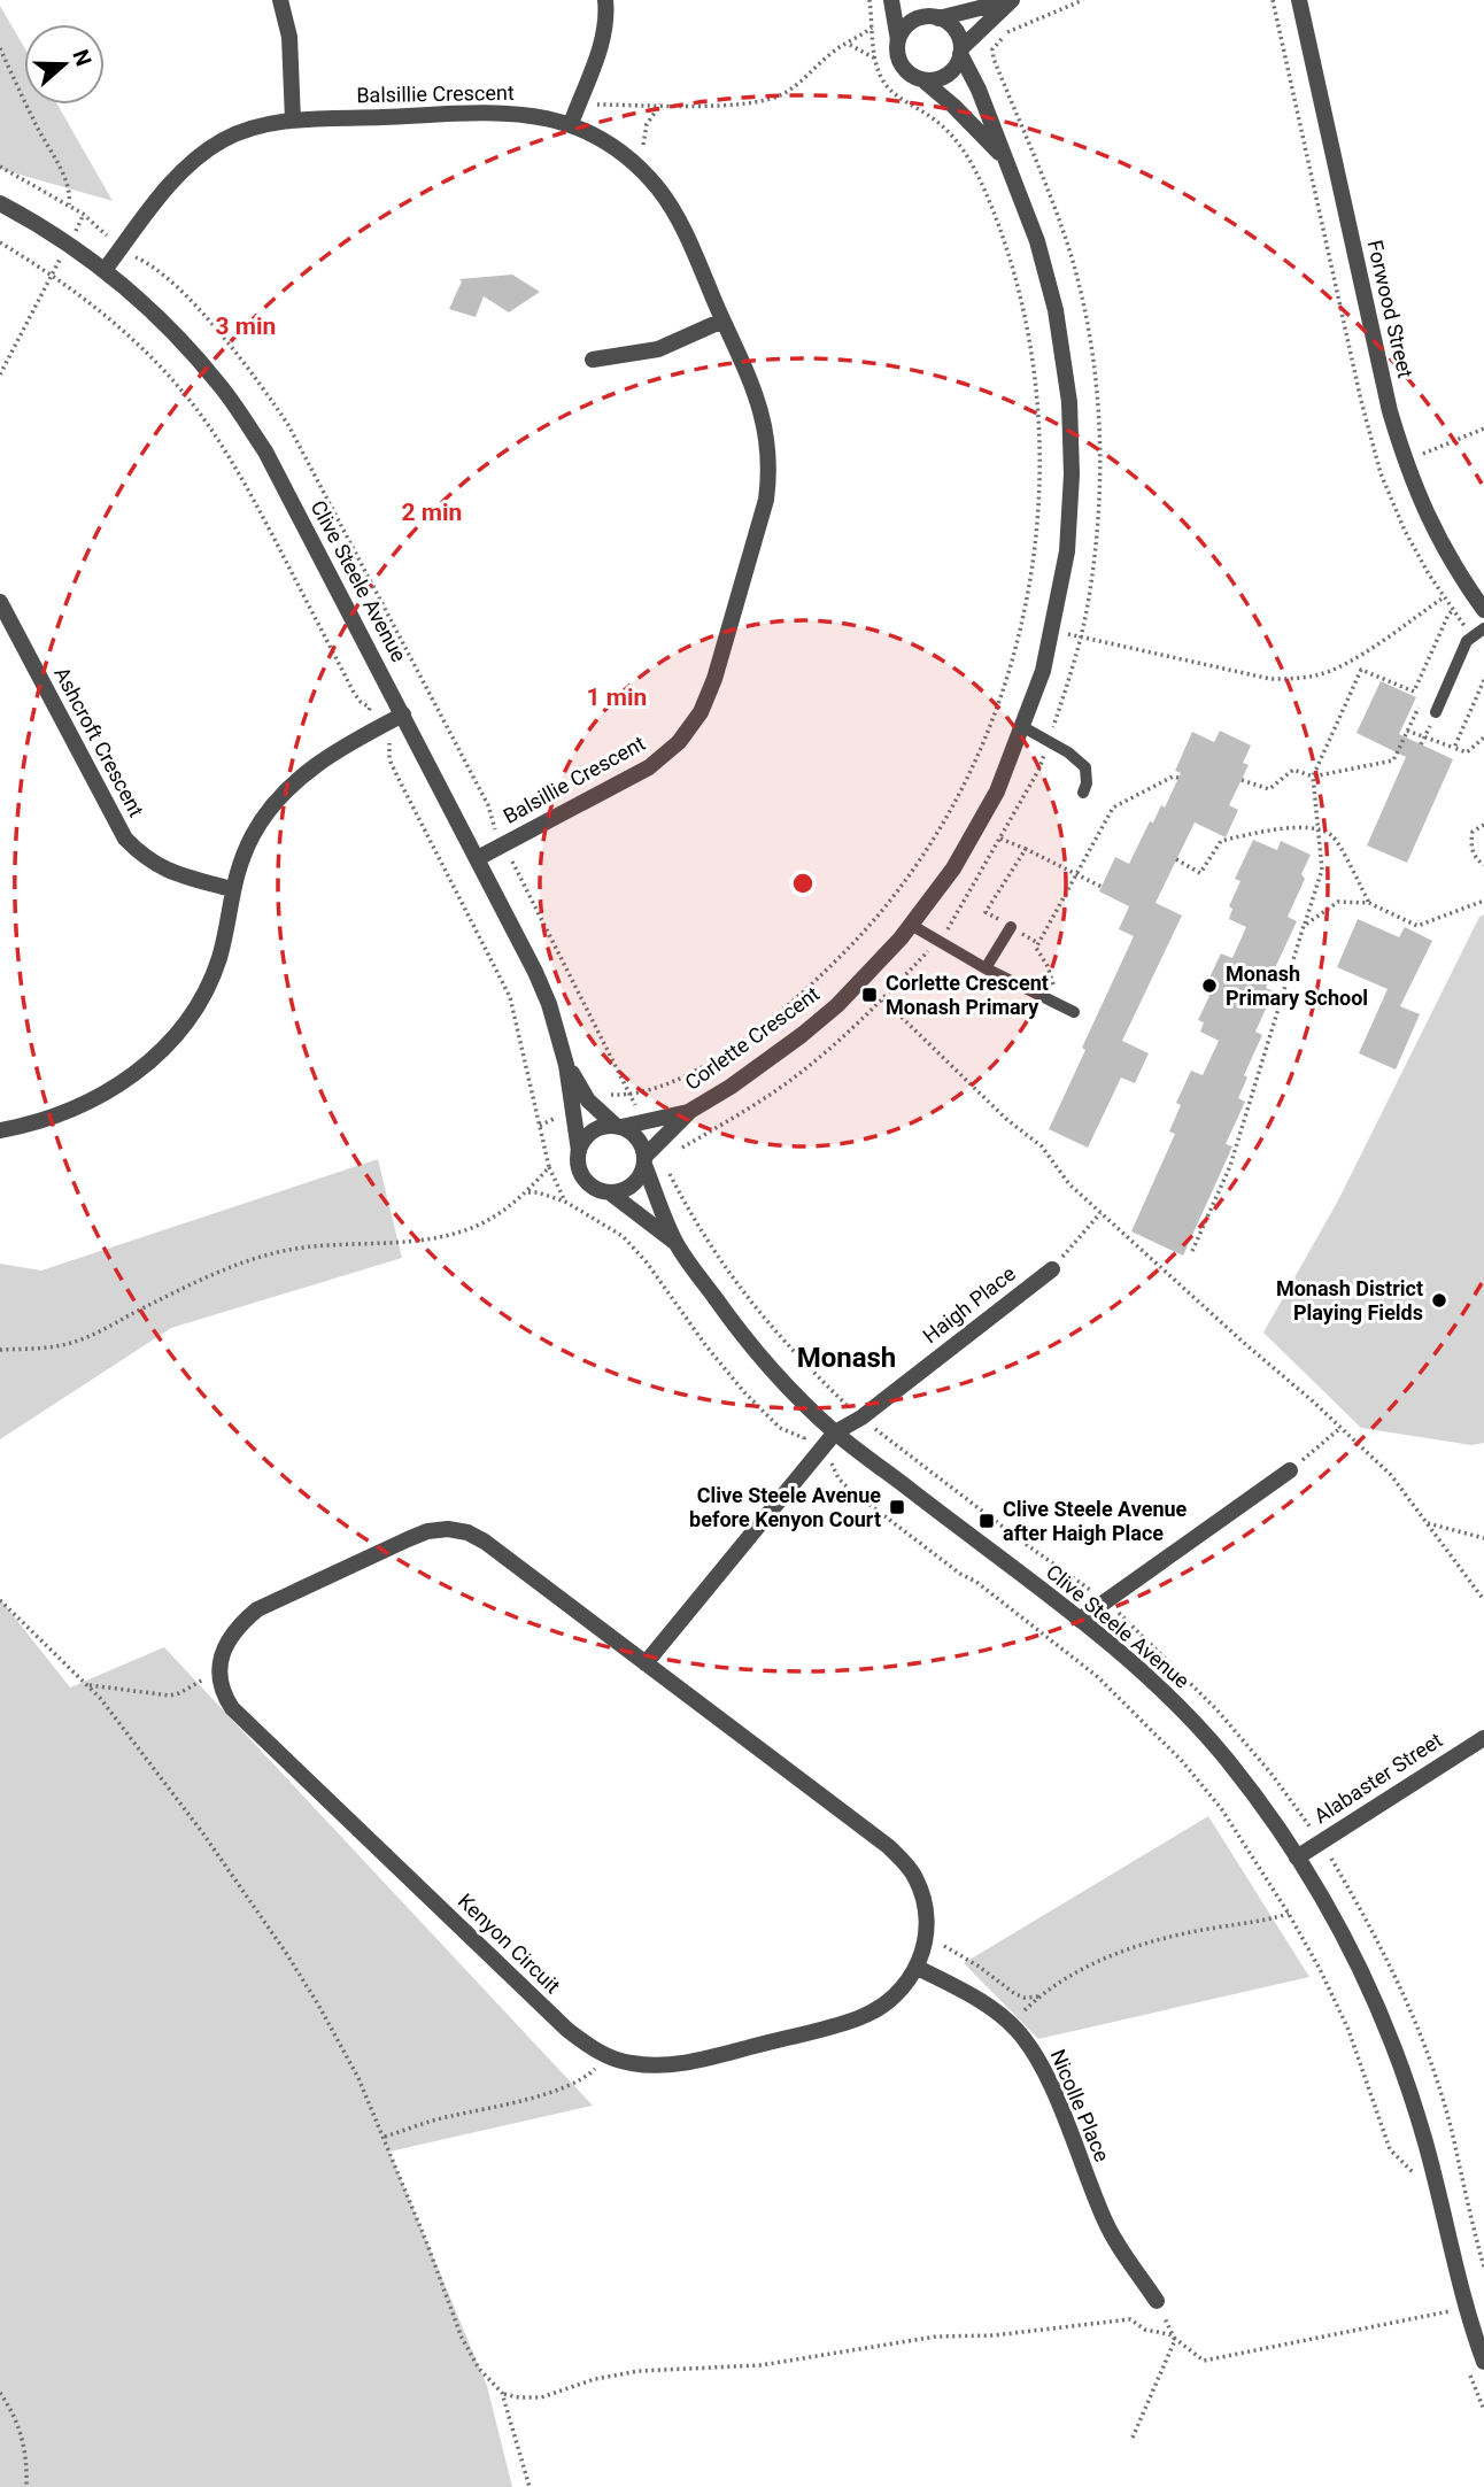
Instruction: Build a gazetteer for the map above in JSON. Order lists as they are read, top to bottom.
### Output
{
  "streets": {
    "street": [
      "Balsillie Crescent",
      "Forwood Street",
      "Clive Steele Avenue",
      "Ashcroft Crescent",
      "Corlette Crescent",
      "Haigh Place",
      "Alabaster Street",
      "Kenyon Circuit",
      "Nicolle Place"
    ]
  },
  "crossings": [
    ["Balsillie Crescent", "Clive Steele Avenue"],
    ["Clive Steele Avenue", "Corlette Crescent"],
    ["Clive Steele Avenue", "Haigh Place"],
    ["Clive Steele Avenue", "Alabaster Street"],
    ["Kenyon Circuit", "Nicolle Place"]
  ],
  "districts": ["Monash"],
  "places": {
    "other": ["Monash Primary School", "Monash District Playing Fields"],
    "transit": ["Corlette Crescent Monash Primary", "Clive Steele Avenue before Kenyon Court", "Clive Steele Avenue after Haigh Place"]
  },
  "north": "right",
  "rings": ["3 min", "2 min", "1 min"]
}
